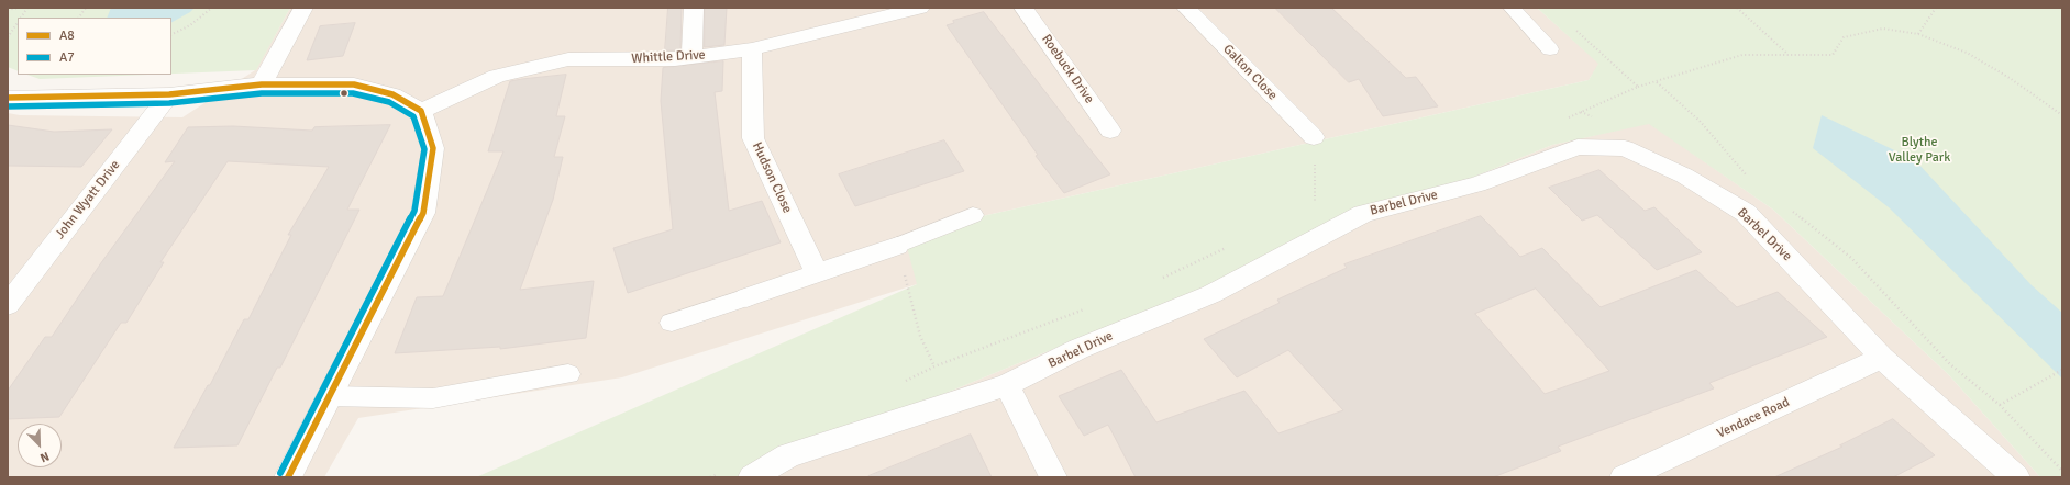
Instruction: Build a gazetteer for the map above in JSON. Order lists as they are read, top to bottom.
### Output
{
  "streets": {
    "street": [
      "Whittle Drive",
      "Roebuck Drive",
      "Galton Close",
      "Hudson Close",
      "John Wyatt Drive",
      "Barbel Drive",
      "Vendace Road"
    ]
  },
  "crossings": [
    ["Whittle Drive", "Hudson Close"],
    ["Barbel Drive", "Vendace Road"]
  ],
  "parks": ["Blythe Valley Park"],
  "lines": ["transit line A8", "transit line A7"],
  "legend": ["A8", "A7"],
  "north": "bottom right"
}
